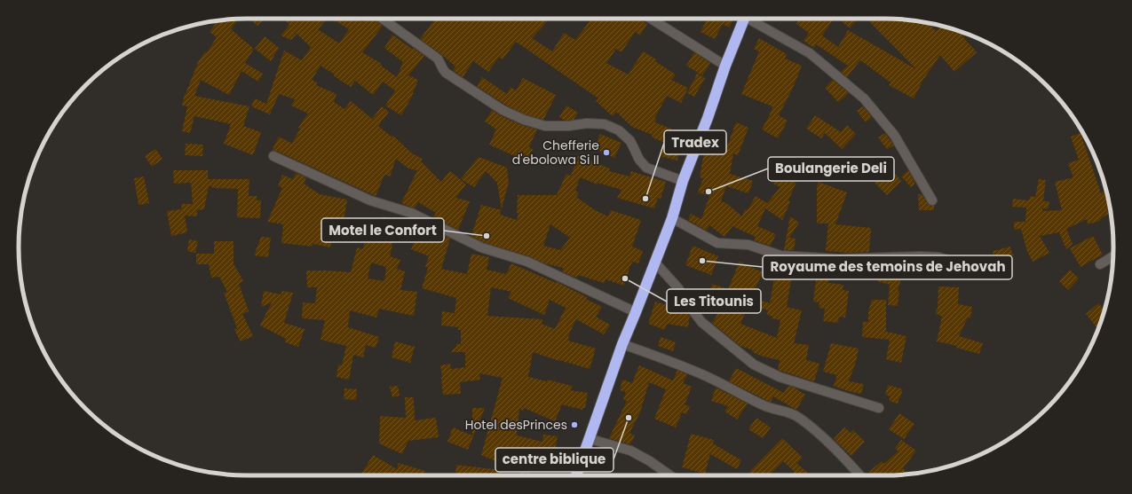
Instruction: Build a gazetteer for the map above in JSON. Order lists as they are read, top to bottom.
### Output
{
  "places": [
    "Chefferie d'ebolowa Si II",
    "Boulangerie Deli",
    "Tradex",
    "Motel le Confort",
    "Royaume des temoins de Jehovah",
    "Les Titounis",
    "centre biblique",
    "Hotel desPrinces"
  ]
}
